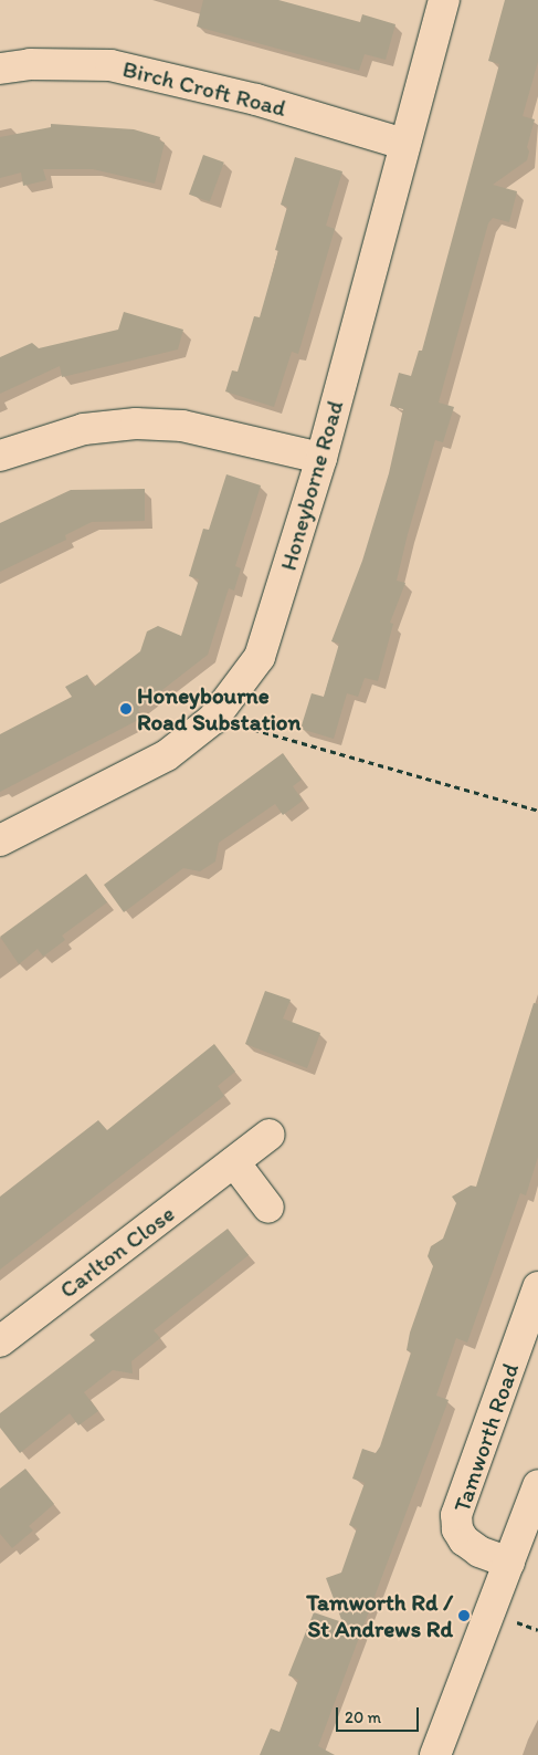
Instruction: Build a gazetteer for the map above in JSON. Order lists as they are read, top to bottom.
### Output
{
  "streets": {
    "street": [
      "Birch Croft Road",
      "Honeyborne Road",
      "Carlton Close",
      "Tamworth Road"
    ]
  },
  "crossings": [
    ["Birch Croft Road", "Honeyborne Road"]
  ],
  "places": ["Honeybourne Road Substation", "Tamworth Rd / St Andrews Rd"],
  "scale_bar": "20 m"
}
